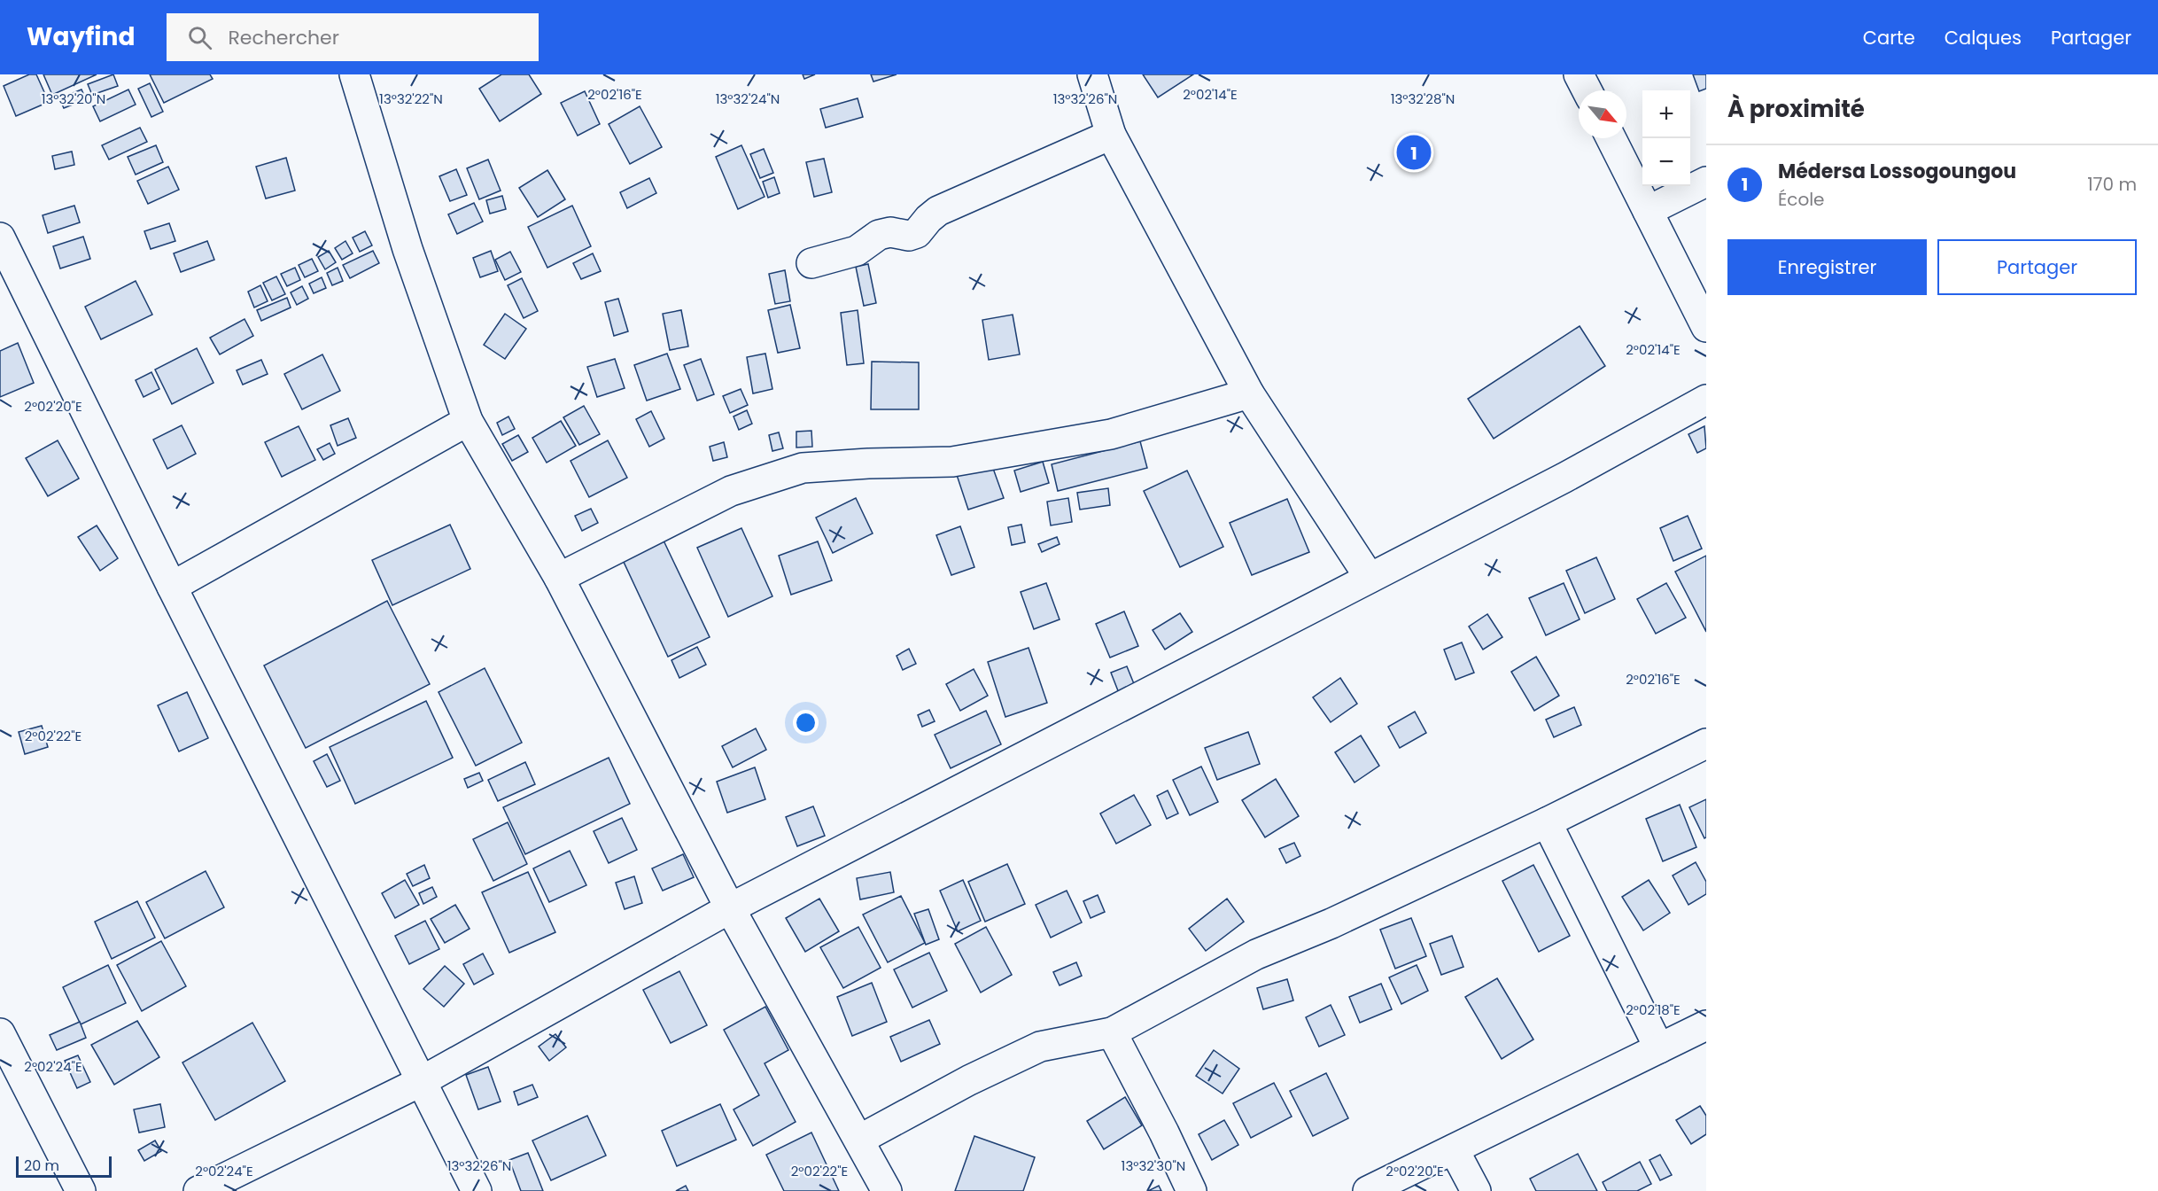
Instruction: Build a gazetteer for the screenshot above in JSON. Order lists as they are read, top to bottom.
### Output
{
  "scale_bar": "20 m",
  "north": "bottom right",
  "page": {
    "header": "Wayfind",
    "search": "Rechercher",
    "nav": ["Carte", "Calques", "Partager"],
    "heading": "À proximité",
    "map_buttons": ["+", "−"],
    "pins": "1",
    "list": [
      {
        "mark": "1",
        "name": "Médersa Lossogoungou",
        "note": "École",
        "value": "170 m"
      }
    ],
    "buttons": ["Enregistrer", "Partager"],
    "scale": "20 m"
  },
  "coordinates": [
    "2°02'16\"E",
    "2°02'14\"E",
    "13°32'20\"N",
    "13°32'22\"N",
    "13°32'24\"N",
    "13°32'26\"N",
    "13°32'28\"N",
    "2°02'20\"E",
    "2°02'22\"E",
    "2°02'18\"E",
    "2°02'24\"E",
    "13°32'30\"N"
  ]
}
